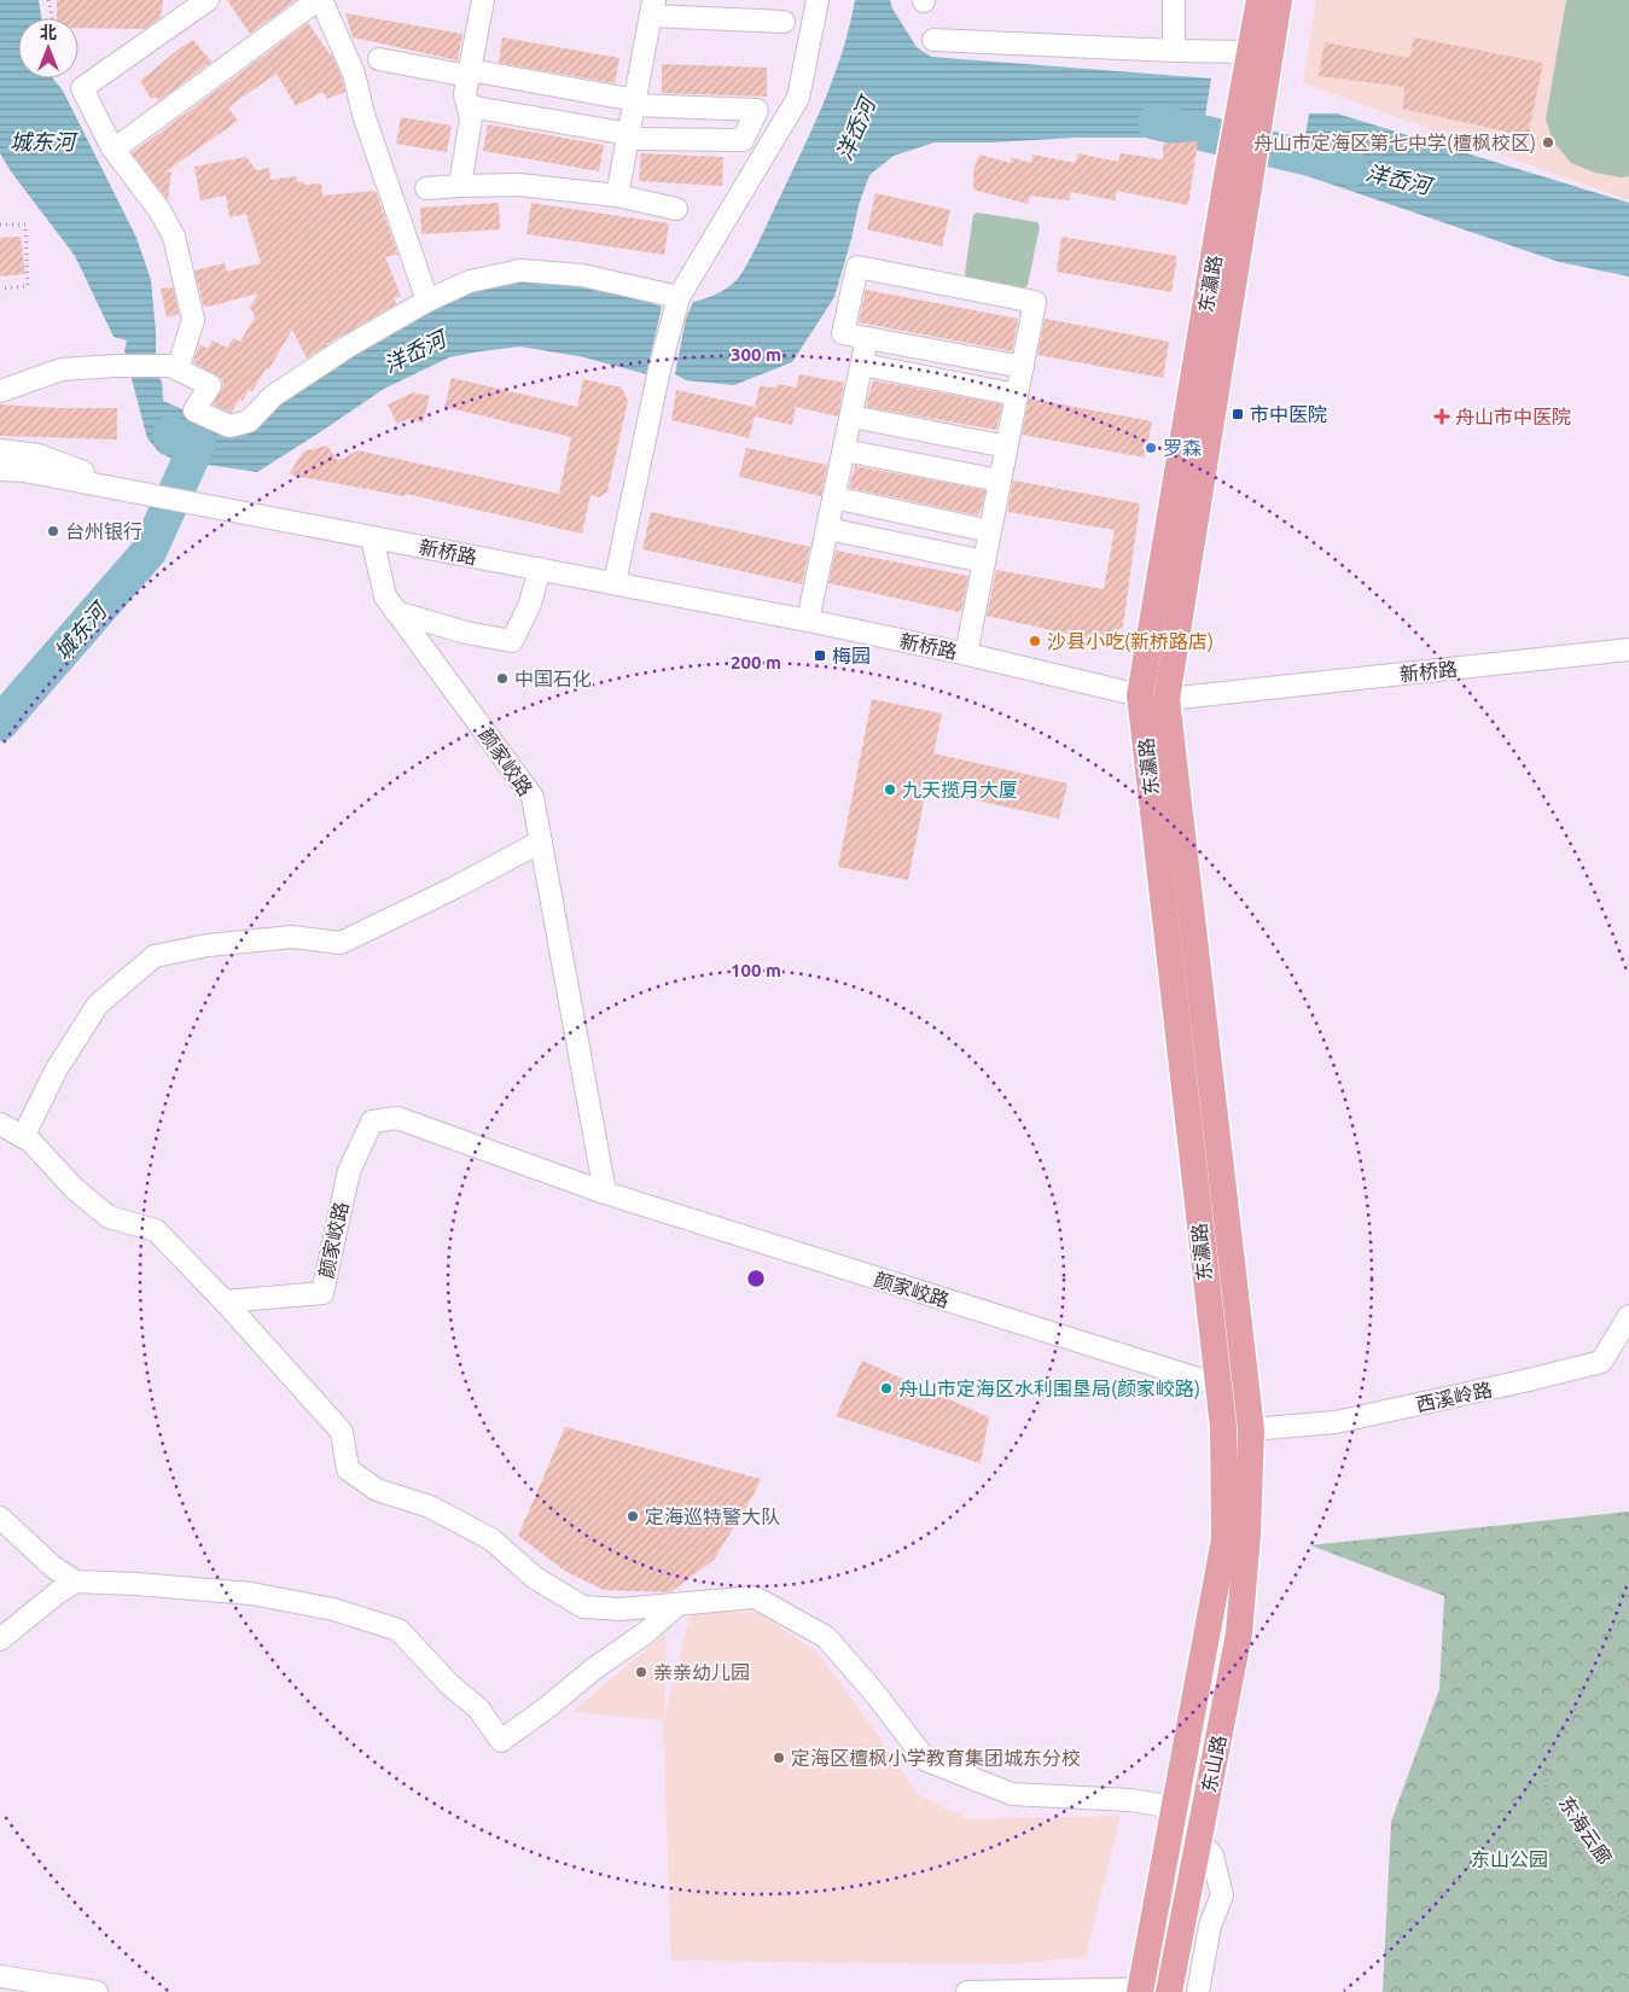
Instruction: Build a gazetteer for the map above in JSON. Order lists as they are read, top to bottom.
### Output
{
  "streets": {
    "main road": ["东瀛路", "东山路"],
    "street": ["新桥路", "颜家峧路", "西溪岭路"],
    "path": ["东海云廊"]
  },
  "crossings": [
    ["东瀛路", "新桥路"],
    ["东瀛路", "颜家峧路"],
    ["东瀛路", "西溪岭路"],
    ["东瀛路", "东山路"],
    ["新桥路", "颜家峧路"]
  ],
  "water": ["洋岙河", "城东河"],
  "parks": ["东山公园"],
  "places": {
    "other": [
      "舟山市定海区第七中学(檀枫校区)",
      "罗森",
      "台州银行",
      "沙县小吃(新桥路店)",
      "中国石化",
      "九天揽月大厦",
      "舟山市定海区水利围垦局(颜家峧路)",
      "定海巡特警大队",
      "亲亲幼儿园",
      "定海区檀枫小学教育集团城东分校"
    ],
    "transit": ["市中医院", "梅园"],
    "health": ["舟山市中医院"]
  },
  "north": "top",
  "rings": ["300 m", "200 m", "100 m"]
}
